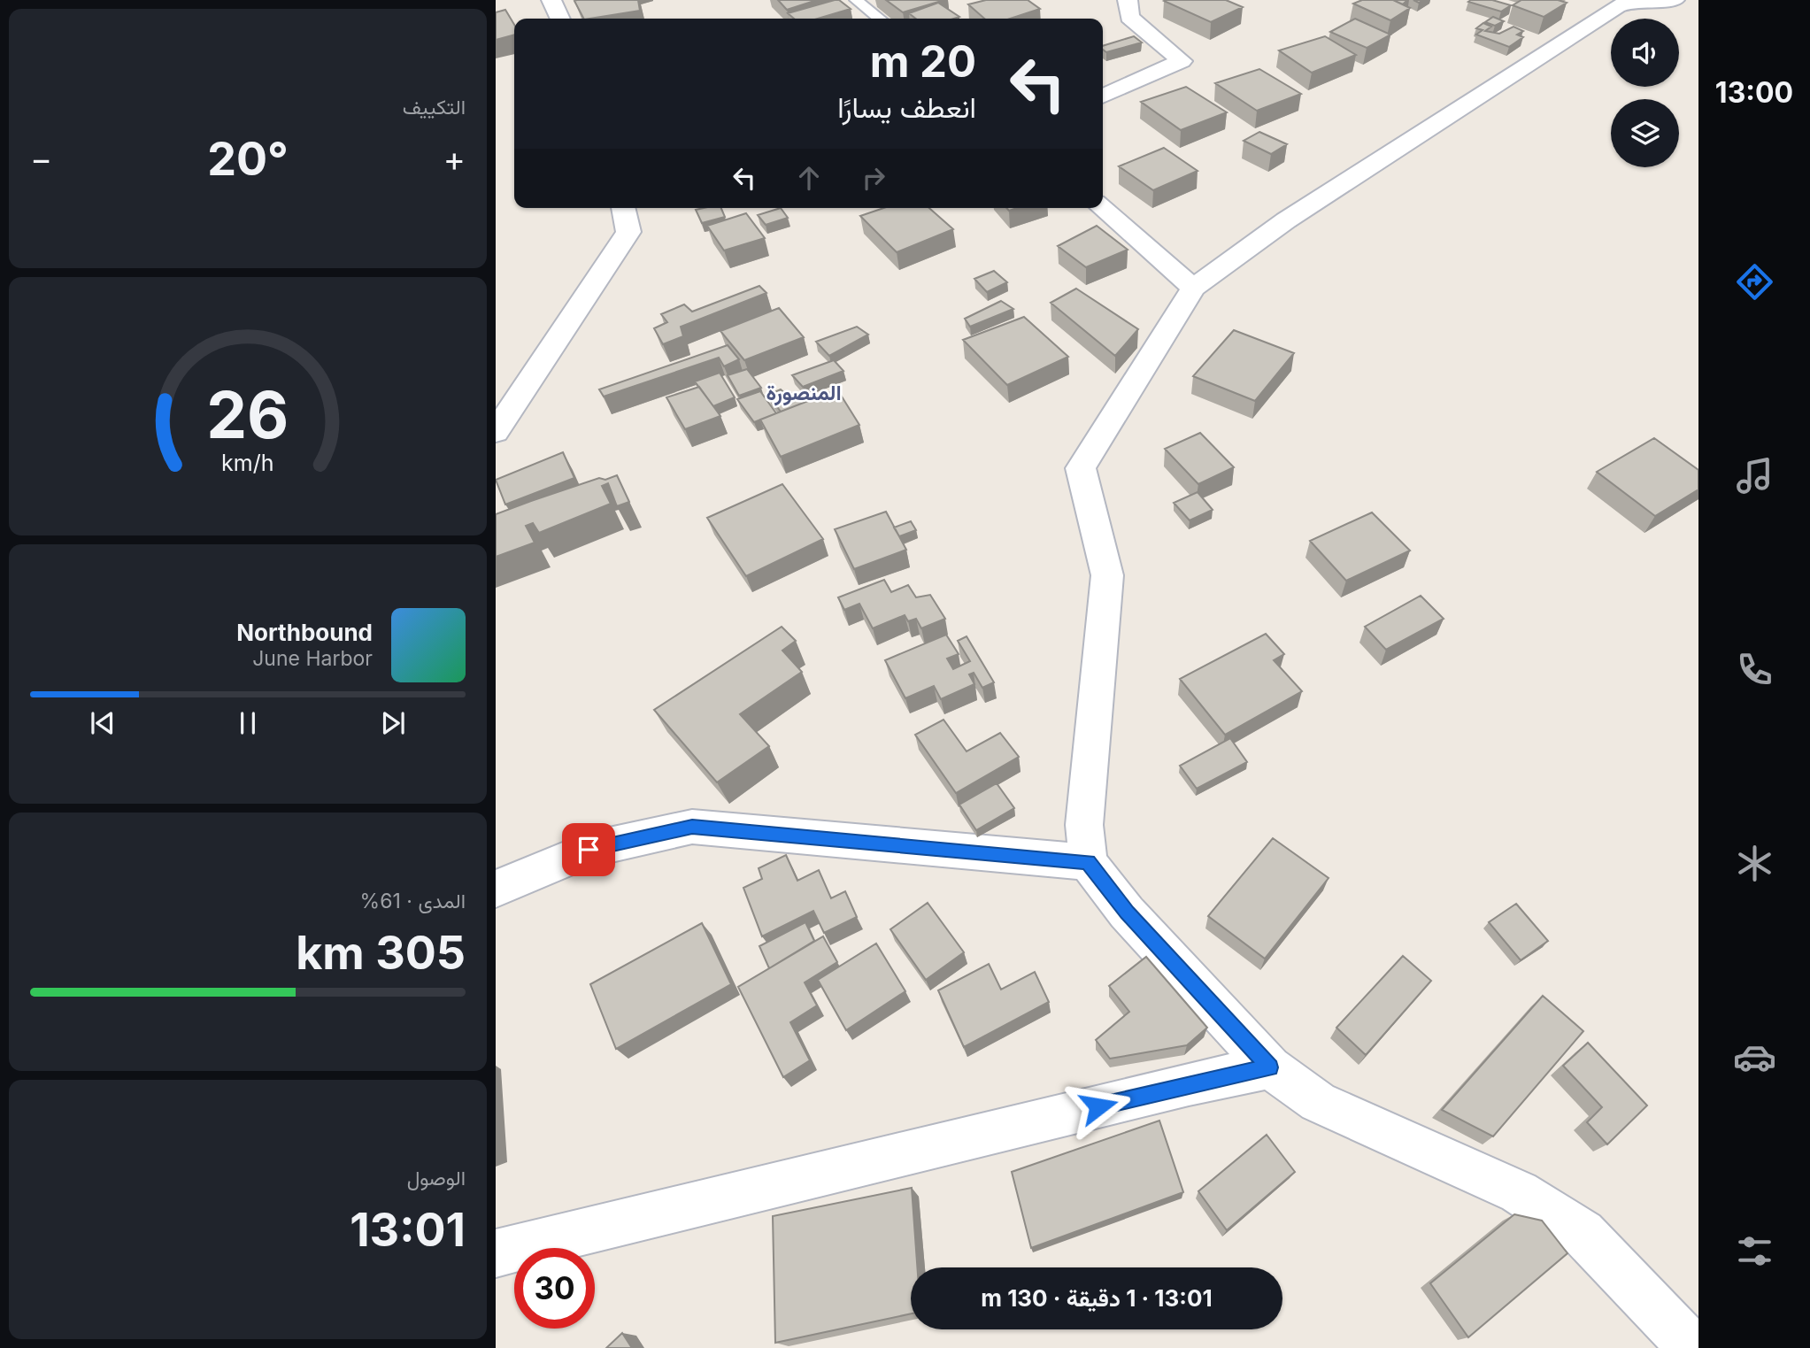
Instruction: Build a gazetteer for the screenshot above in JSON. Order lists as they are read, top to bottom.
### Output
{
  "districts": ["المنصورة"],
  "page": {
    "tabs": "13:00",
    "tile": [
      "التكييف",
      ["المدى · 61%", "305 km"],
      ["الوصول", "13:01"]
    ],
    "turn": ["20 m", "انعطف يسارًا"],
    "heat": ["−", "20°", "+"],
    "song": ["Northbound", "June Harbor"],
    "limit": "30",
    "trip": "13:01 · 1 دقيقة · 130 m",
    "gauge": ["26", "km/h"]
  }
}
